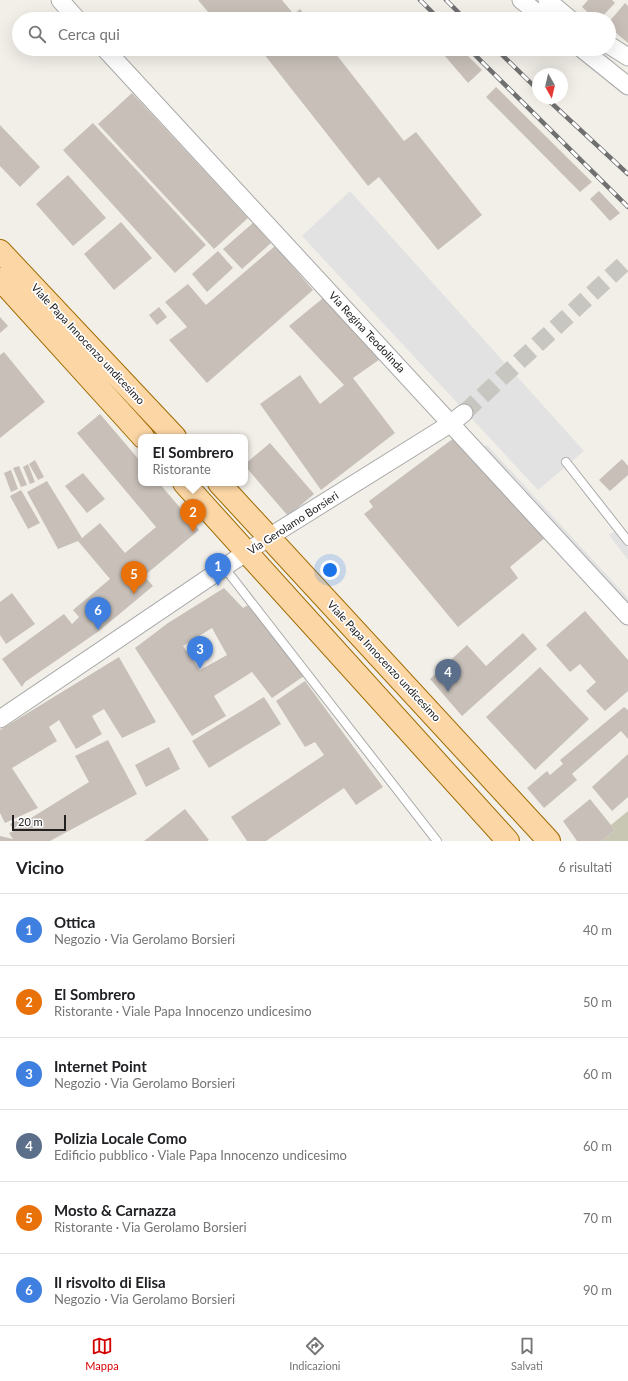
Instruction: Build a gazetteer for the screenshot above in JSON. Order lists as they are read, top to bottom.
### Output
{
  "streets": {
    "main road": ["Viale Papa Innocenzo undicesimo"],
    "street": ["Via Regina Teodolinda", "Via Gerolamo Borsieri"]
  },
  "crossings": [
    ["Via Regina Teodolinda", "Via Gerolamo Borsieri"],
    ["Viale Papa Innocenzo undicesimo", "Via Gerolamo Borsieri"]
  ],
  "scale_bar": "20 m",
  "north": "bottom",
  "page": {
    "search": "Cerca qui",
    "popup": ["El Sombrero", "Ristorante"],
    "pins": [
      "2",
      "1",
      "5",
      "6",
      "3",
      "4"
    ],
    "scale": "20 m",
    "heading": ["Vicino", "6 risultati"],
    "list": [
      {
        "mark": "1",
        "name": "Ottica",
        "note": "Negozio · Via Gerolamo Borsieri",
        "value": "40 m"
      },
      {
        "mark": "2",
        "name": "El Sombrero",
        "note": "Ristorante · Viale Papa Innocenzo undicesimo",
        "value": "50 m"
      },
      {
        "mark": "3",
        "name": "Internet Point",
        "note": "Negozio · Via Gerolamo Borsieri",
        "value": "60 m"
      },
      {
        "mark": "4",
        "name": "Polizia Locale Como",
        "note": "Edificio pubblico · Viale Papa Innocenzo undicesimo",
        "value": "60 m"
      },
      {
        "mark": "5",
        "name": "Mosto & Carnazza",
        "note": "Ristorante · Via Gerolamo Borsieri",
        "value": "70 m"
      },
      {
        "mark": "6",
        "name": "Il risvolto di Elisa",
        "note": "Negozio · Via Gerolamo Borsieri",
        "value": "90 m"
      }
    ],
    "nav": ["Mappa", "Indicazioni", "Salvati"]
  }
}
